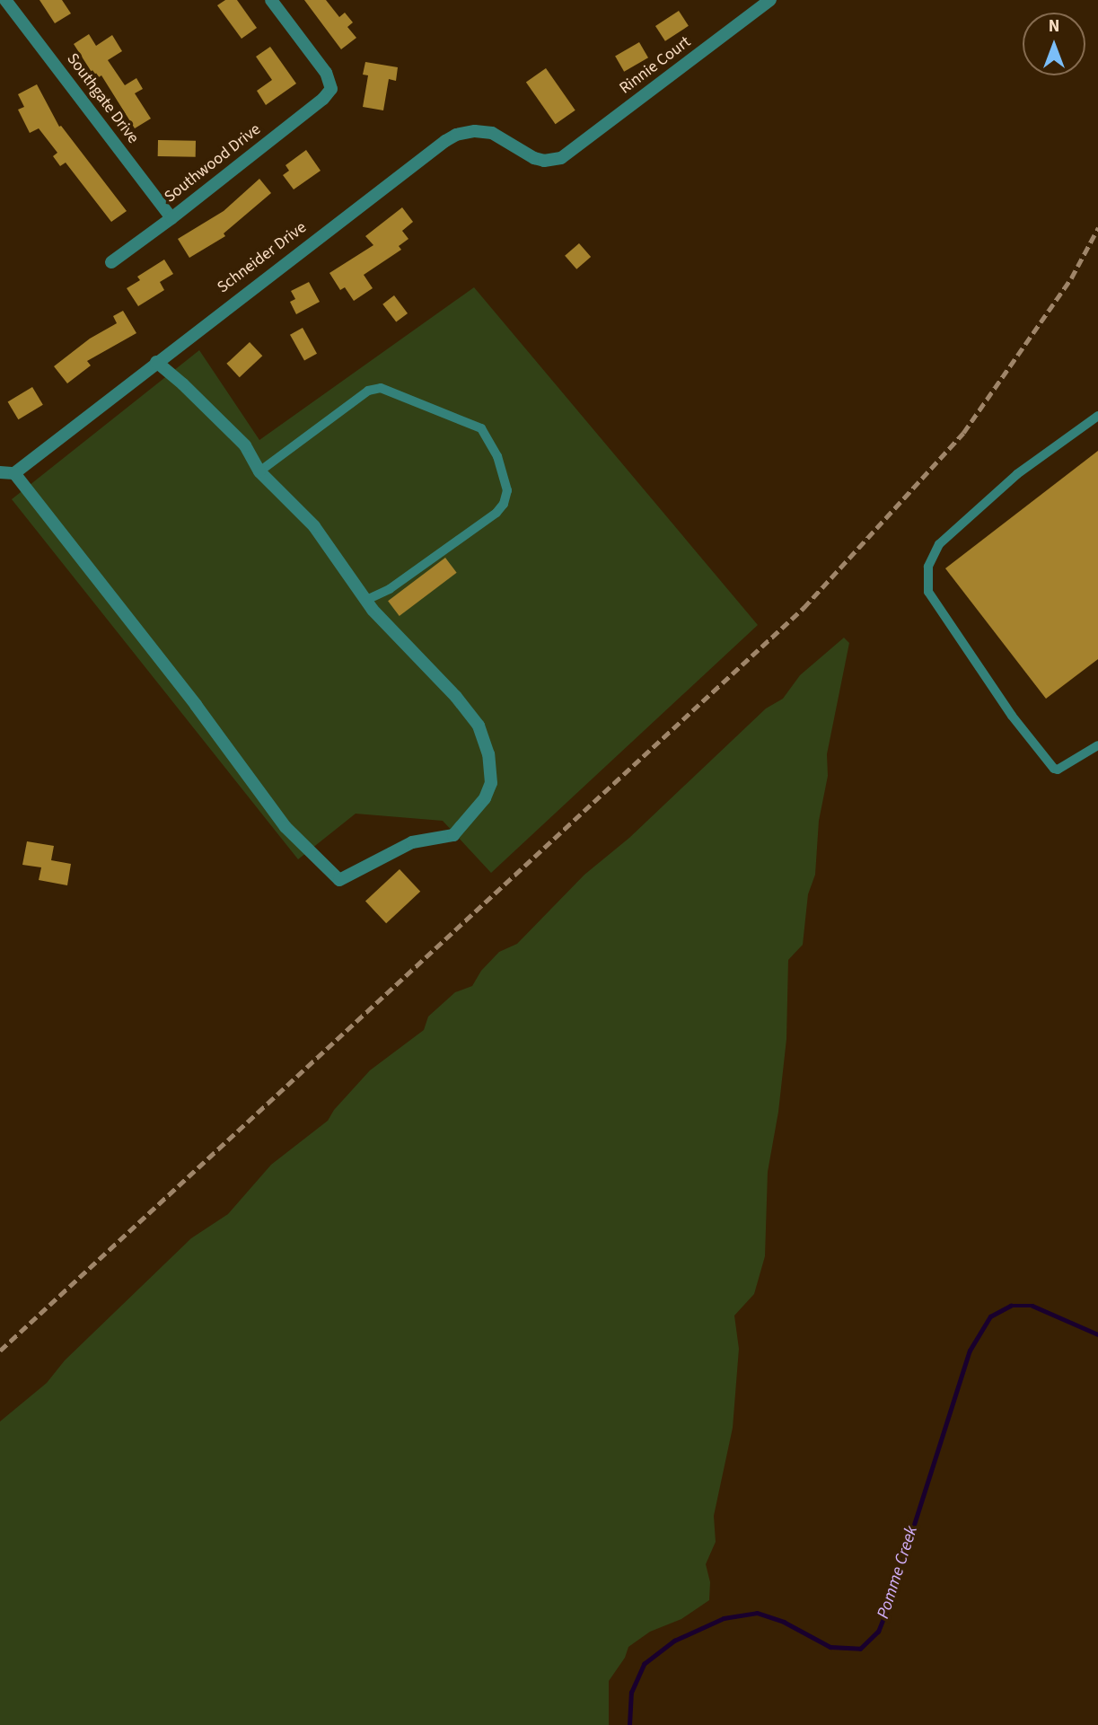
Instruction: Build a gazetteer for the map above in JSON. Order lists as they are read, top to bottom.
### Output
{
  "streets": {
    "street": [
      "Rinnie Court",
      "Southgate Drive",
      "Southwood Drive",
      "Schneider Drive"
    ]
  },
  "crossings": [
    ["Rinnie Court", "Schneider Drive"],
    ["Southgate Drive", "Southwood Drive"]
  ],
  "water": ["Pomme Creek"],
  "north": "top"
}
